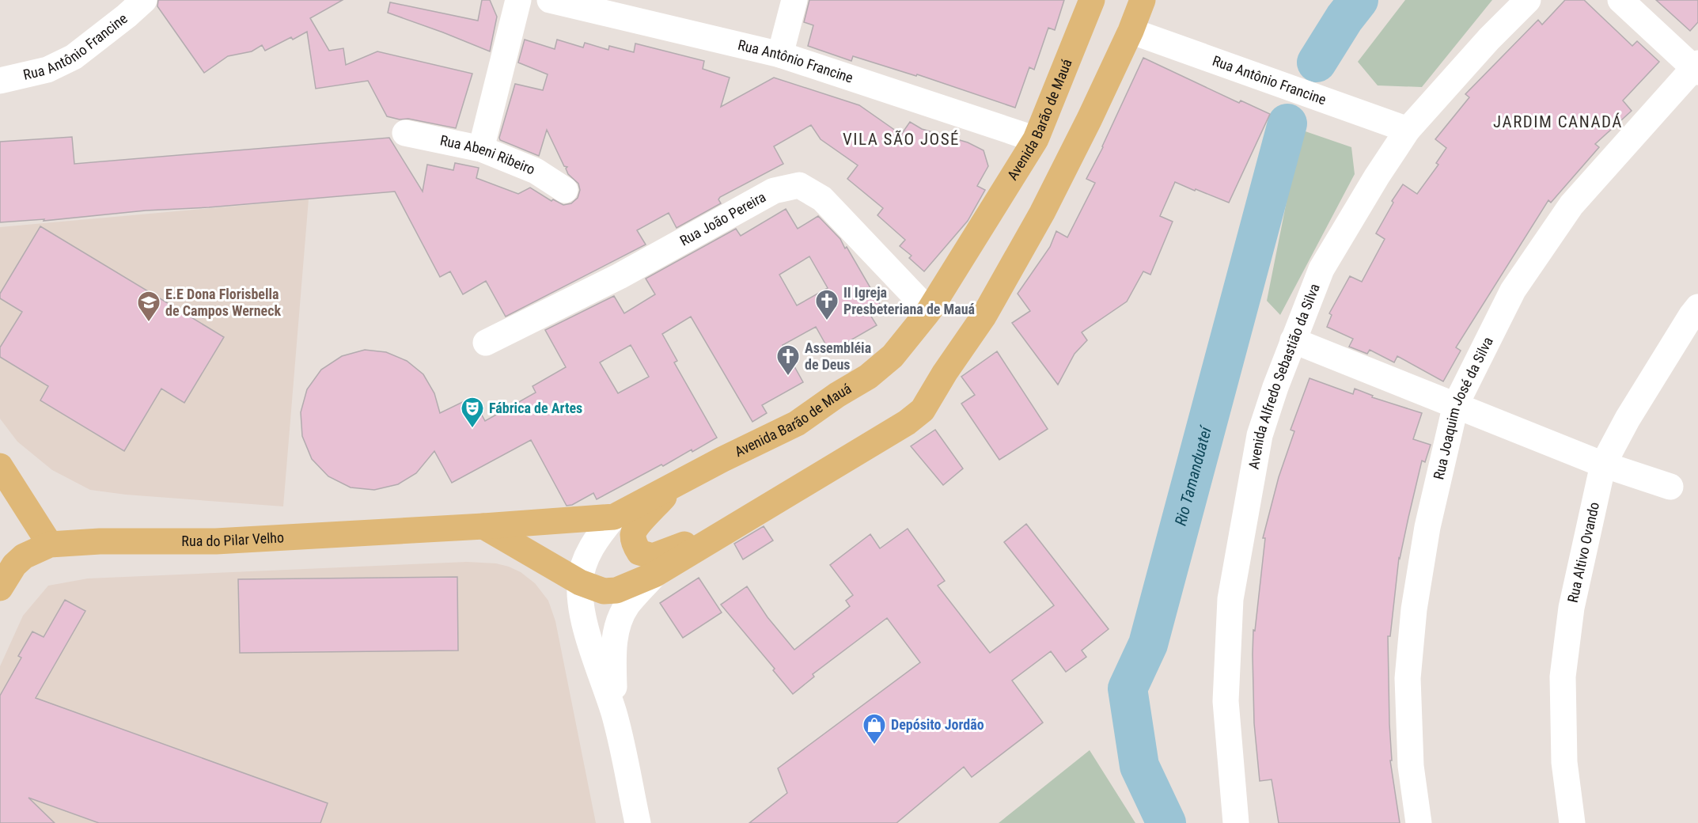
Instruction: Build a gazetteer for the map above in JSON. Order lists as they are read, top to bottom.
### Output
{
  "streets": {
    "main road": ["Avenida Barão de Mauá", "Rua do Pilar Velho"],
    "street": [
      "Rua Antônio Francine",
      "Rua Abeni Ribeiro",
      "Rua João Pereira",
      "Avenida Alfredo Sebastião da Silva",
      "Rua Joaquim José da Silva",
      "Rua Altivo Ovando"
    ]
  },
  "crossings": [
    ["Rua Antônio Francine", "Avenida Barão de Mauá"],
    ["Rua Antônio Francine", "Avenida Alfredo Sebastião da Silva"],
    ["Avenida Barão de Mauá", "Rua João Pereira"],
    ["Avenida Barão de Mauá", "Rua do Pilar Velho"]
  ],
  "districts": ["JARDIM CANADÁ", "VILA SÃO JOSÉ"],
  "water": ["Rio Tamanduateí"],
  "places": {
    "church": ["II Igreja Presbeteriana de Mauá", "Assembléia de Deus"],
    "school or university": ["E.E Dona Florisbella de Campos Werneck"],
    "theatre": ["Fábrica de Artes"],
    "shop": ["Depósito Jordão"]
  }
}
